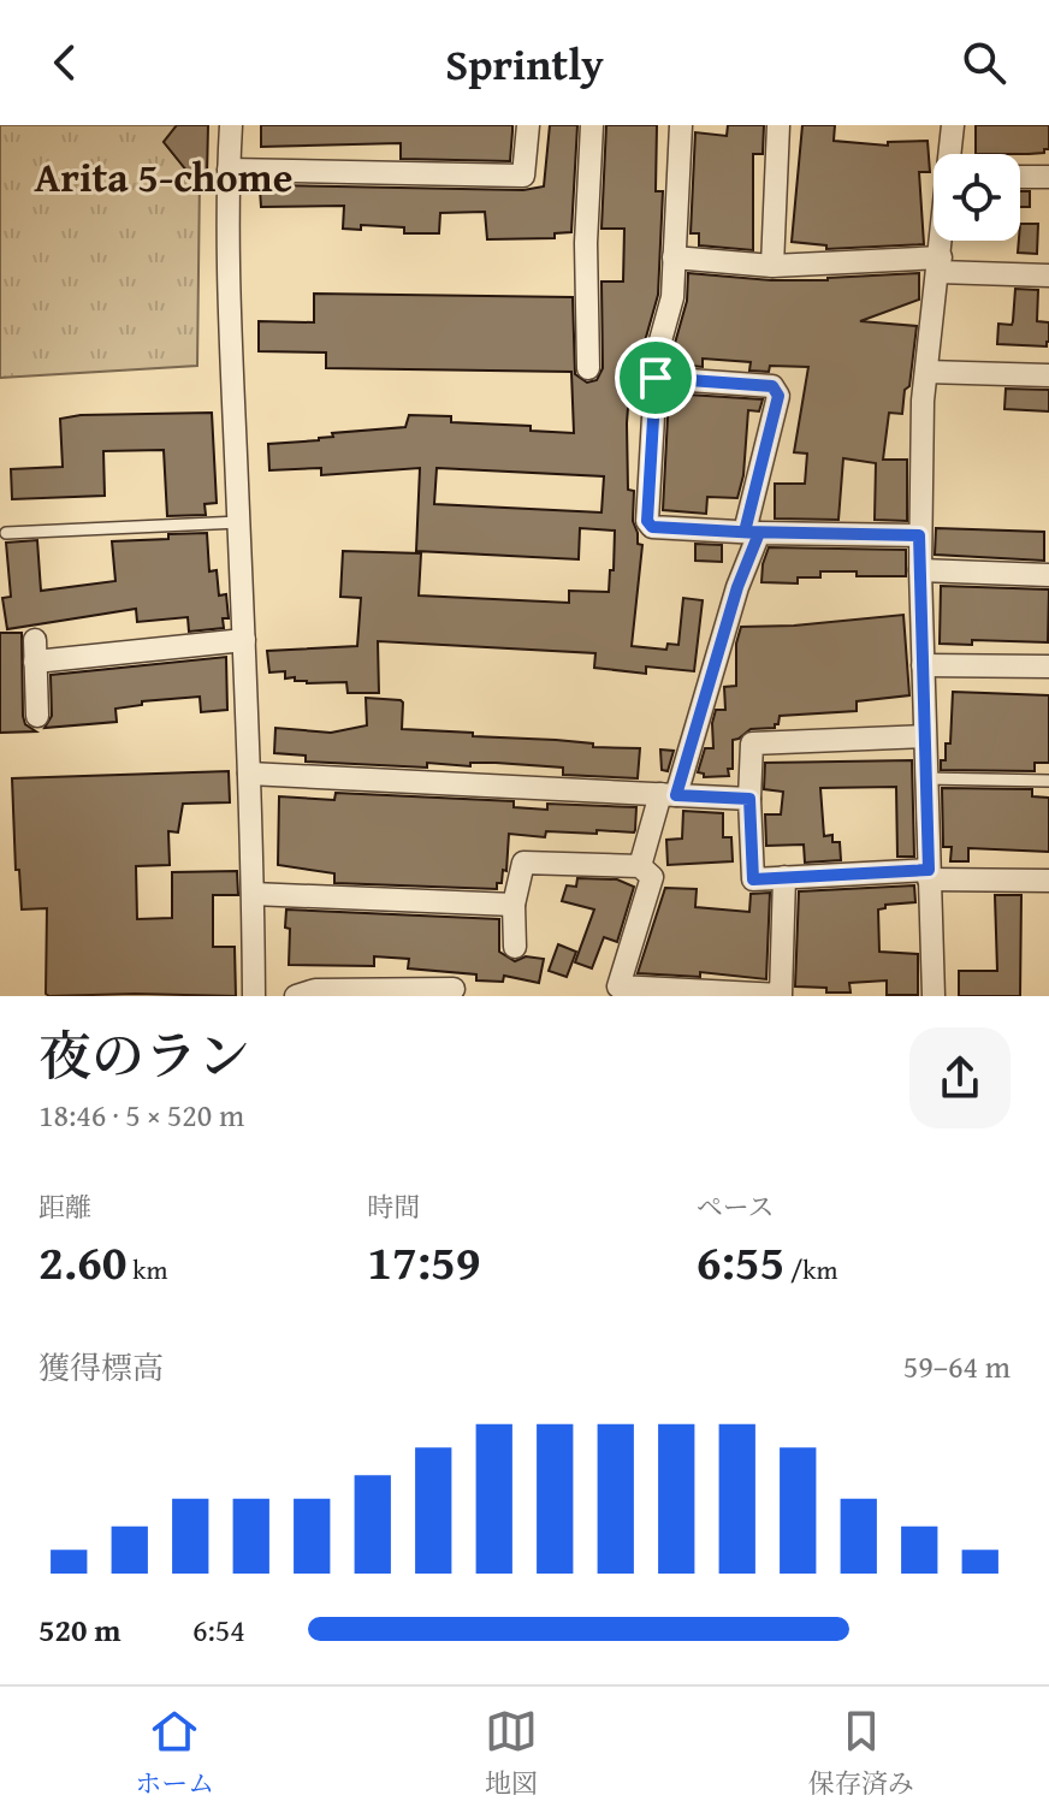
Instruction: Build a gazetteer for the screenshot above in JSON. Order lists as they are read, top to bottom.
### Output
{
  "districts": ["Arita 5-chome"],
  "page": {
    "header": "Sprintly",
    "heading": ["夜のラン", "18:46 · 5 × 520 m"],
    "stats": [
      ["距離", "2.60 km"],
      ["時間", "17:59"],
      ["ペース", "6:55 /km"]
    ],
    "chart": ["獲得標高", "59–64 m"],
    "list": [
      {
        "name": "520 m",
        "note": "6:54"
      }
    ],
    "tabs": ["ホーム", "地図", "保存済み"]
  }
}
